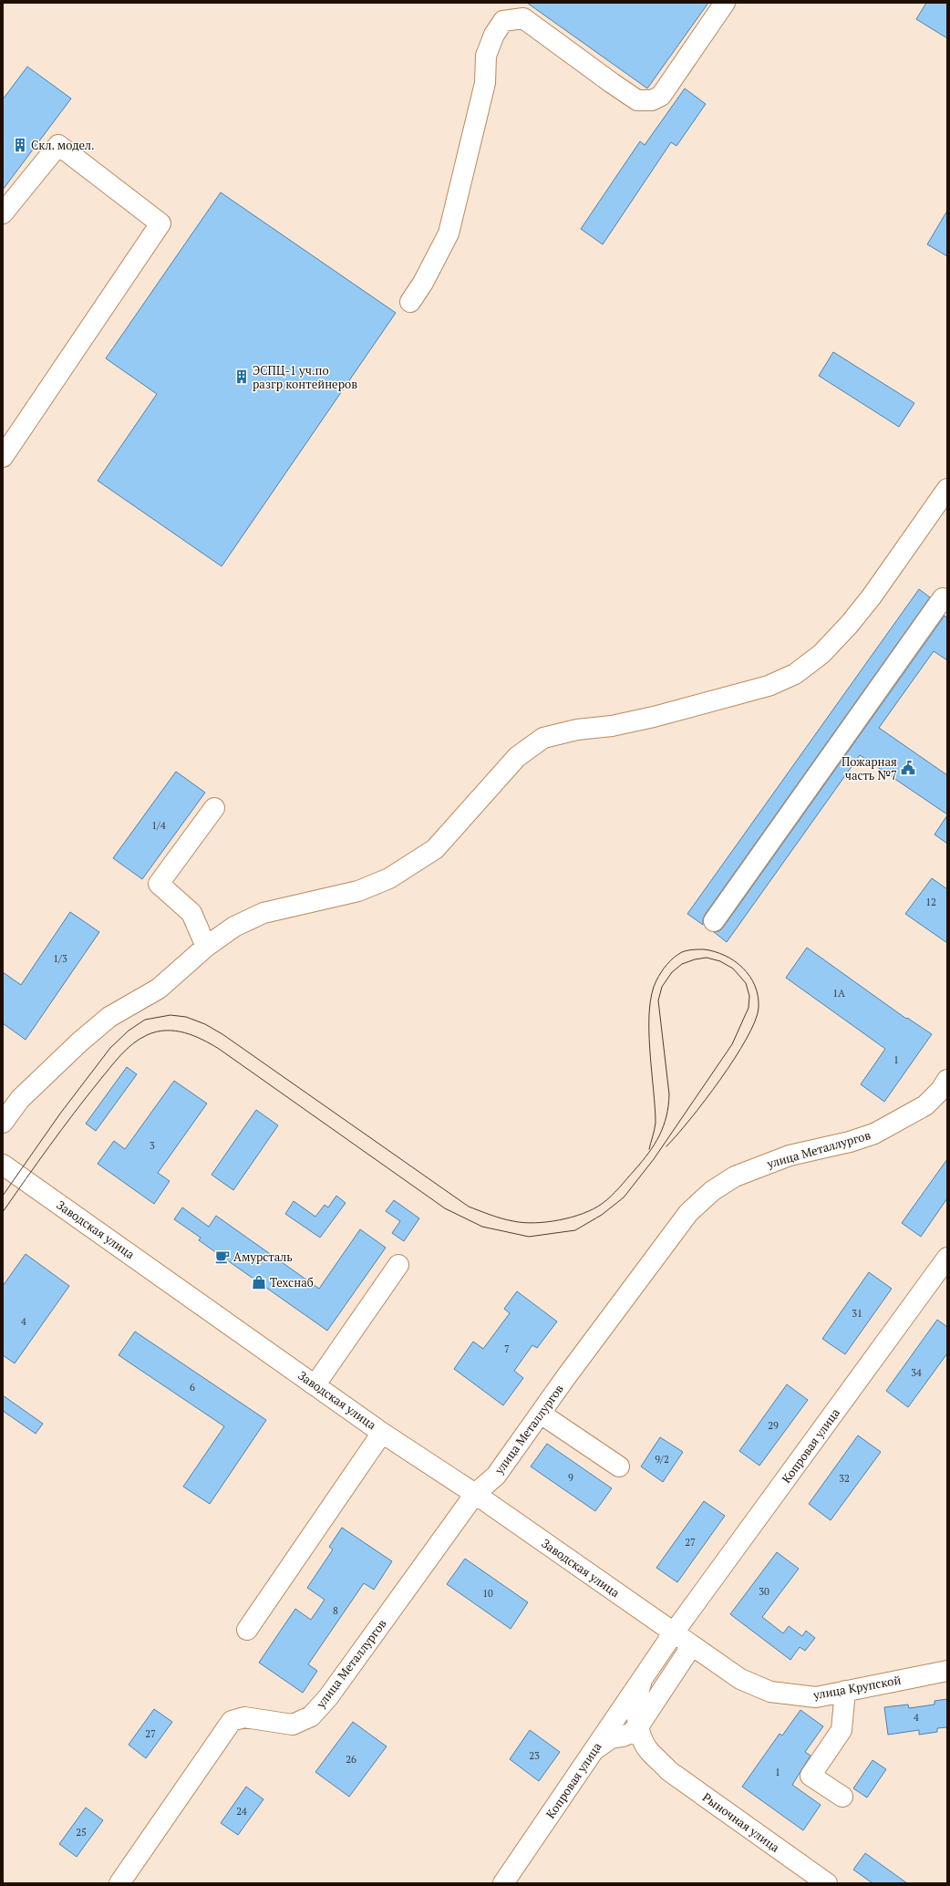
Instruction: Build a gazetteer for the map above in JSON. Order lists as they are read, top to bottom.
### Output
{
  "streets": {
    "street": [
      "улица Металлургов",
      "Заводская улица",
      "Копровая улица",
      "улица Крупской",
      "Рыночная улица"
    ]
  },
  "crossings": [
    ["улица Металлургов", "Заводская улица"],
    ["Заводская улица", "Копровая улица"],
    ["Заводская улица", "улица Крупской"],
    ["Копровая улица", "улица Крупской"],
    ["Копровая улица", "Рыночная улица"],
    ["улица Крупской", "Рыночная улица"]
  ],
  "places": {
    "building": ["Скл. модел.", "ЭСПЦ-1 уч.по разгр контейнеров"],
    "public building": ["Пожарная часть №7"],
    "cafe": ["Амурсталь"],
    "shop": ["Техснаб"]
  },
  "house_numbers": [
    "1/4",
    "12",
    "1/3",
    "1А",
    "1",
    "3",
    "31",
    "4",
    "7",
    "34",
    "6",
    "29",
    "9/2",
    "9",
    "32",
    "27",
    "30",
    "10",
    "8",
    "4",
    "27",
    "23",
    "26",
    "1",
    "24",
    "25"
  ]
}
